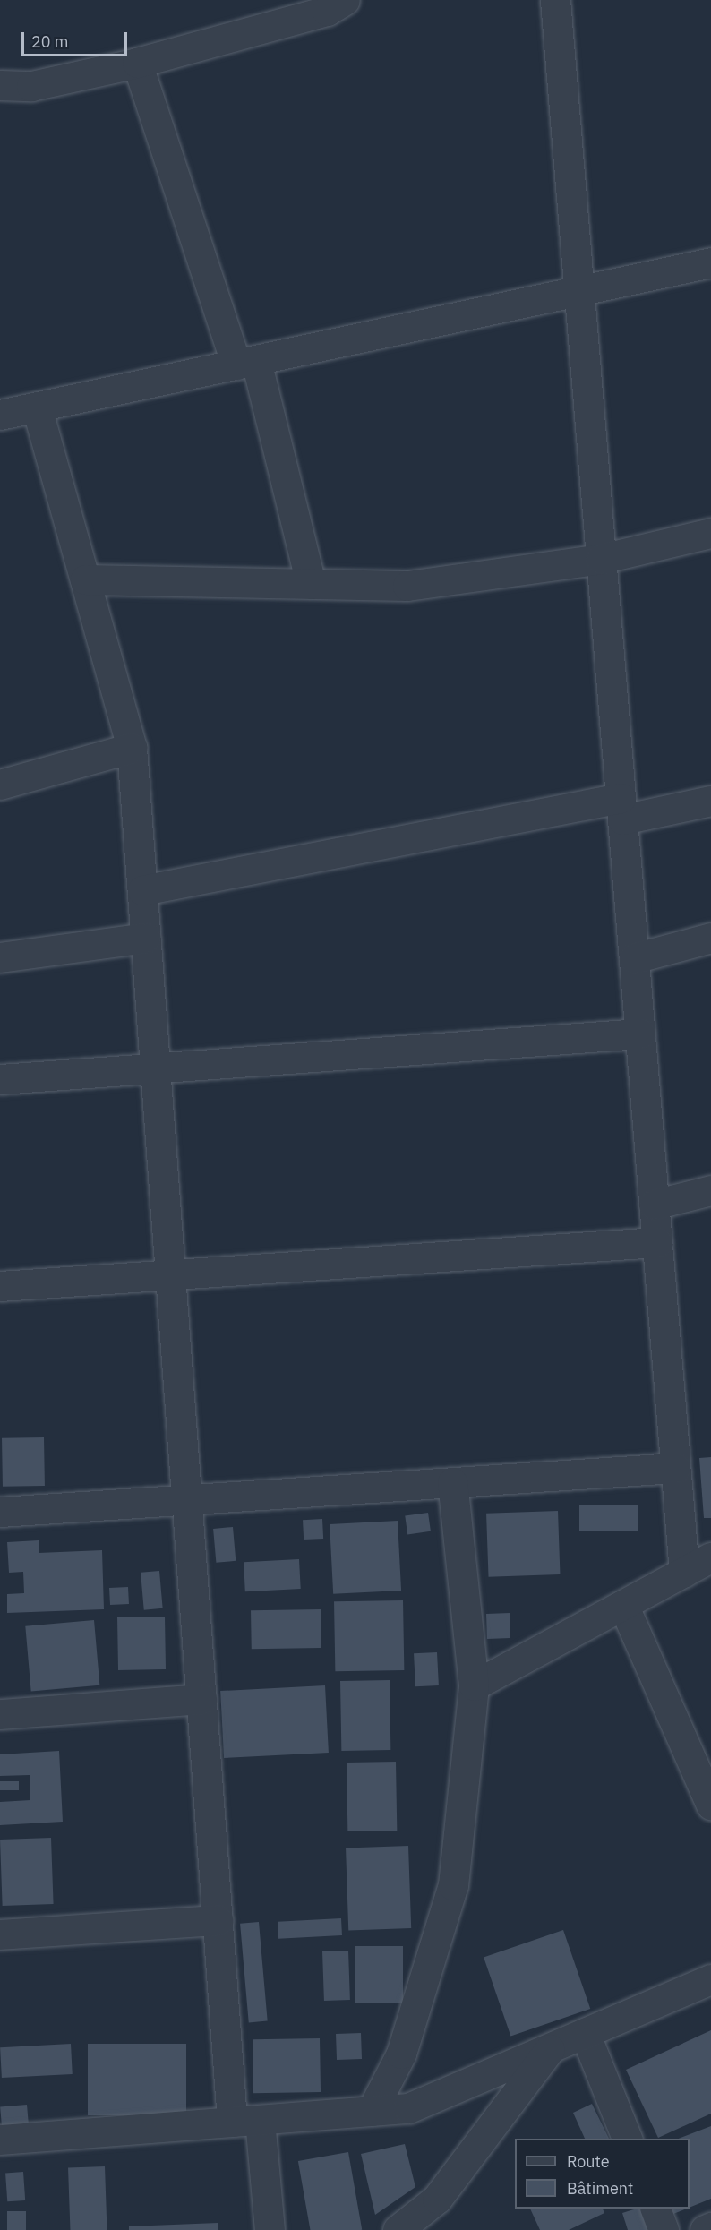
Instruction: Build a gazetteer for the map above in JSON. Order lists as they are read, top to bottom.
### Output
{
  "legend": ["Route", "Bâtiment"],
  "scale_bar": "20 m"
}
